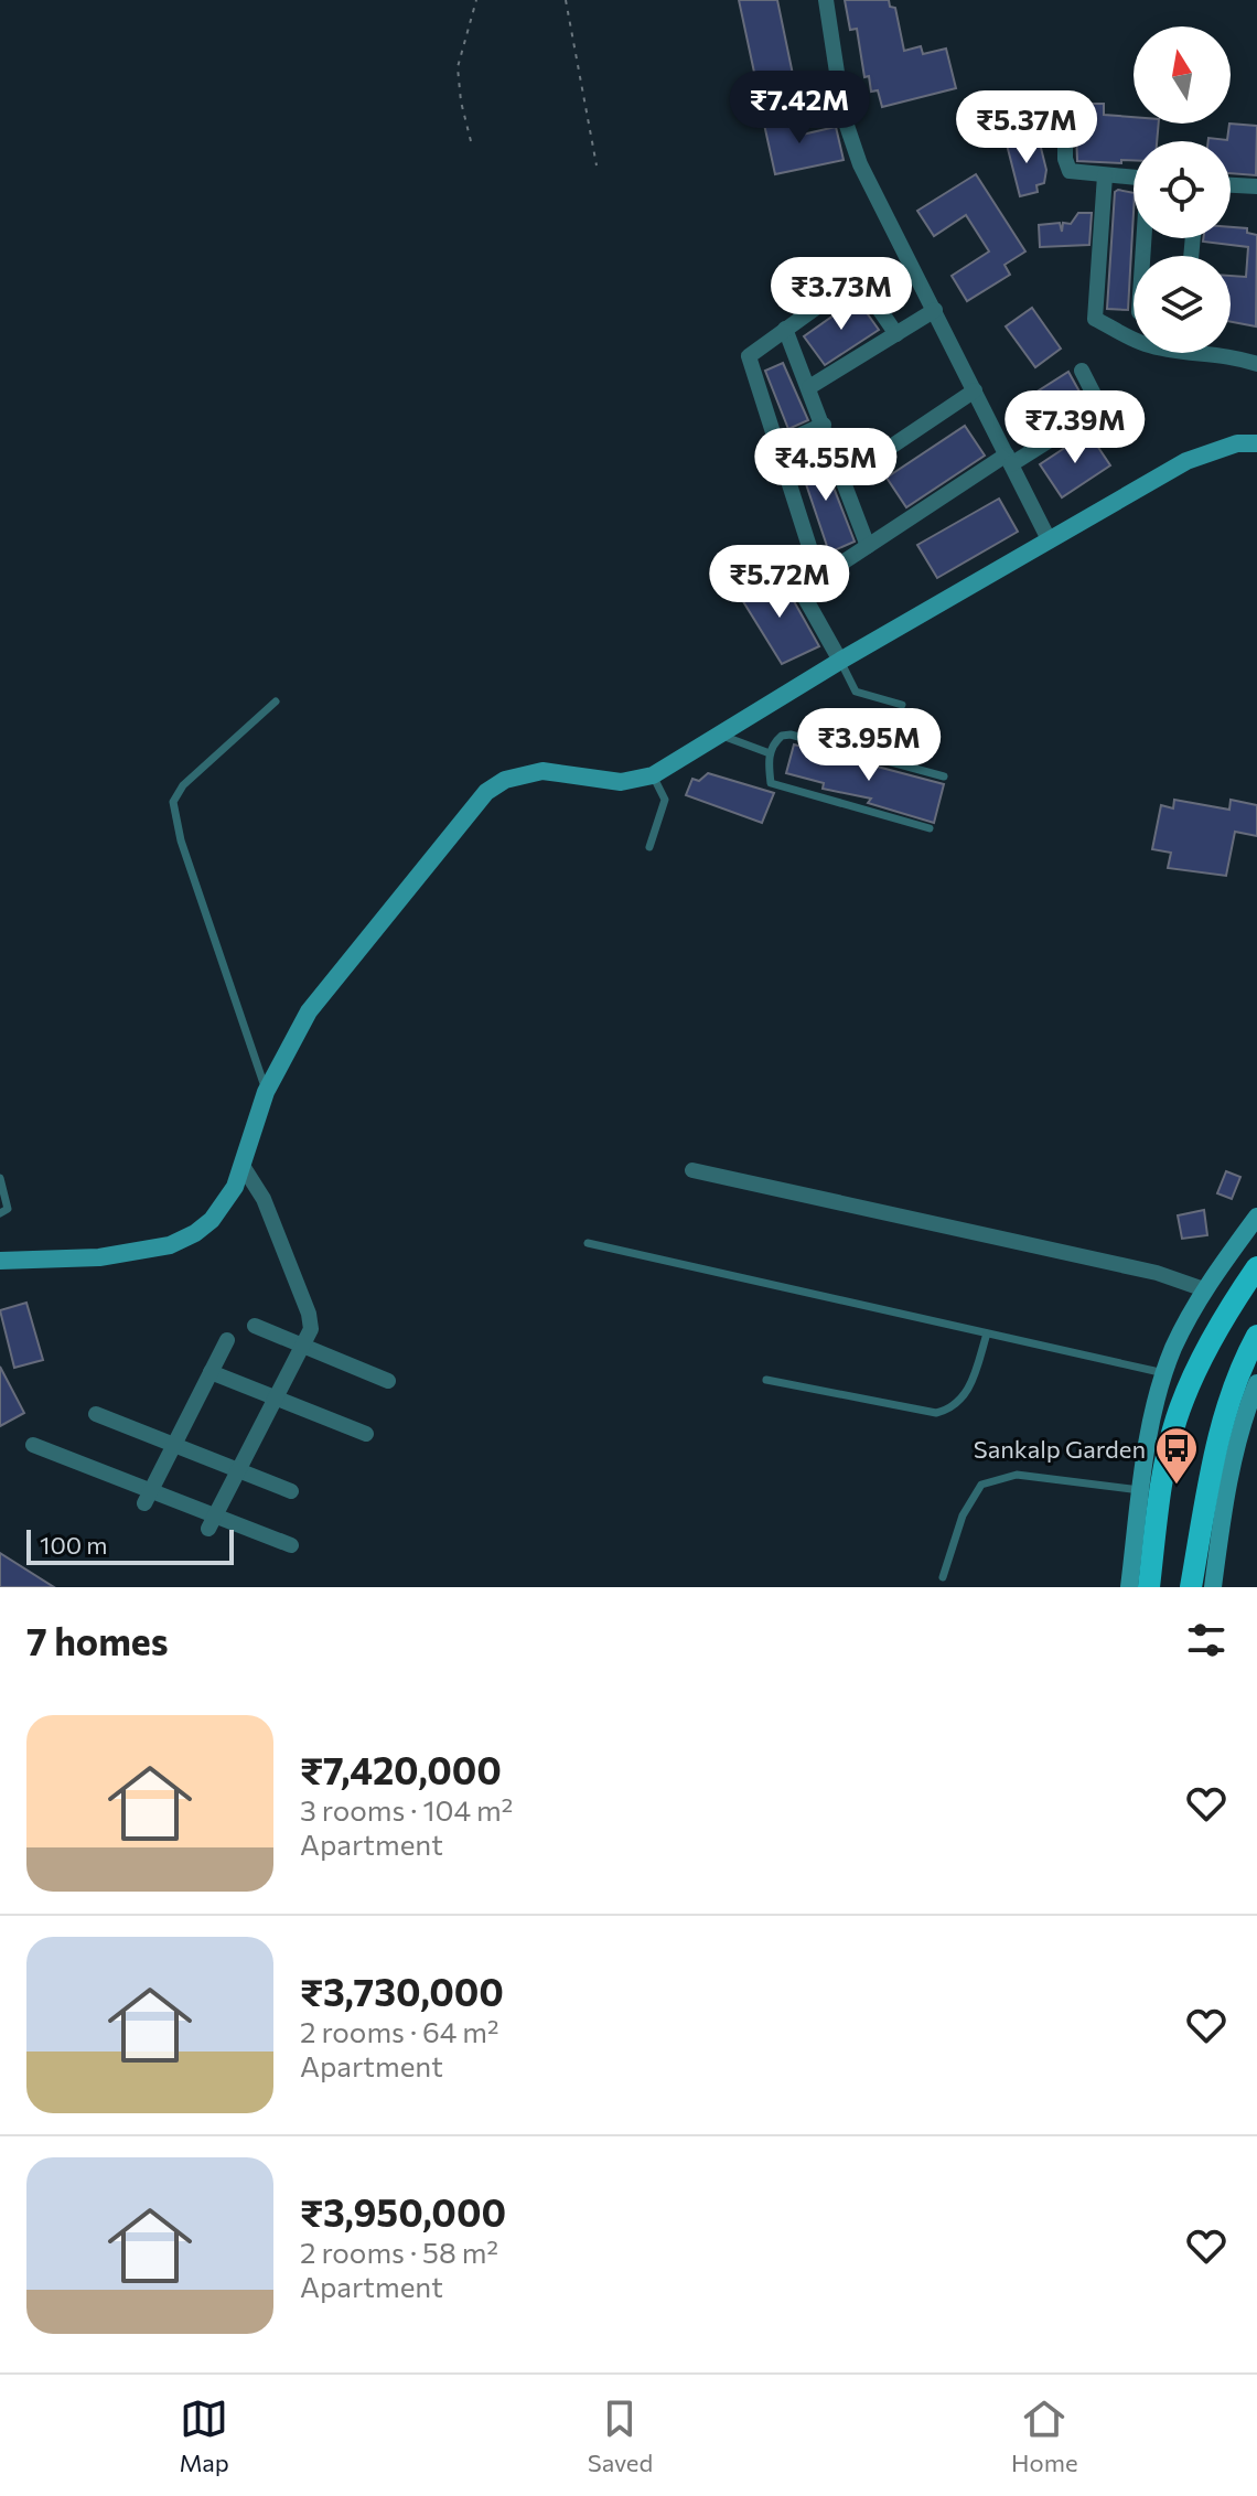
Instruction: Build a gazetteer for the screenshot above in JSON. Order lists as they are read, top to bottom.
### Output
{
  "places": {
    "bus stop": ["Sankalp Garden"]
  },
  "scale_bar": "100 m",
  "north": "top",
  "page": {
    "price": [
      "₹7.42M",
      "₹5.37M",
      "₹3.73M",
      "₹7.39M",
      "₹4.55M",
      "₹5.72M",
      "₹3.95M"
    ],
    "scale": "100 m",
    "heading": "7 homes",
    "list": [
      {
        "name": "₹7,420,000",
        "note": "3 rooms · 104 m² · Apartment"
      },
      {
        "name": "₹3,730,000",
        "note": "2 rooms · 64 m² · Apartment"
      },
      {
        "name": "₹3,950,000",
        "note": "2 rooms · 58 m² · Apartment"
      }
    ],
    "tabs": ["Map", "Saved", "Home"]
  }
}
